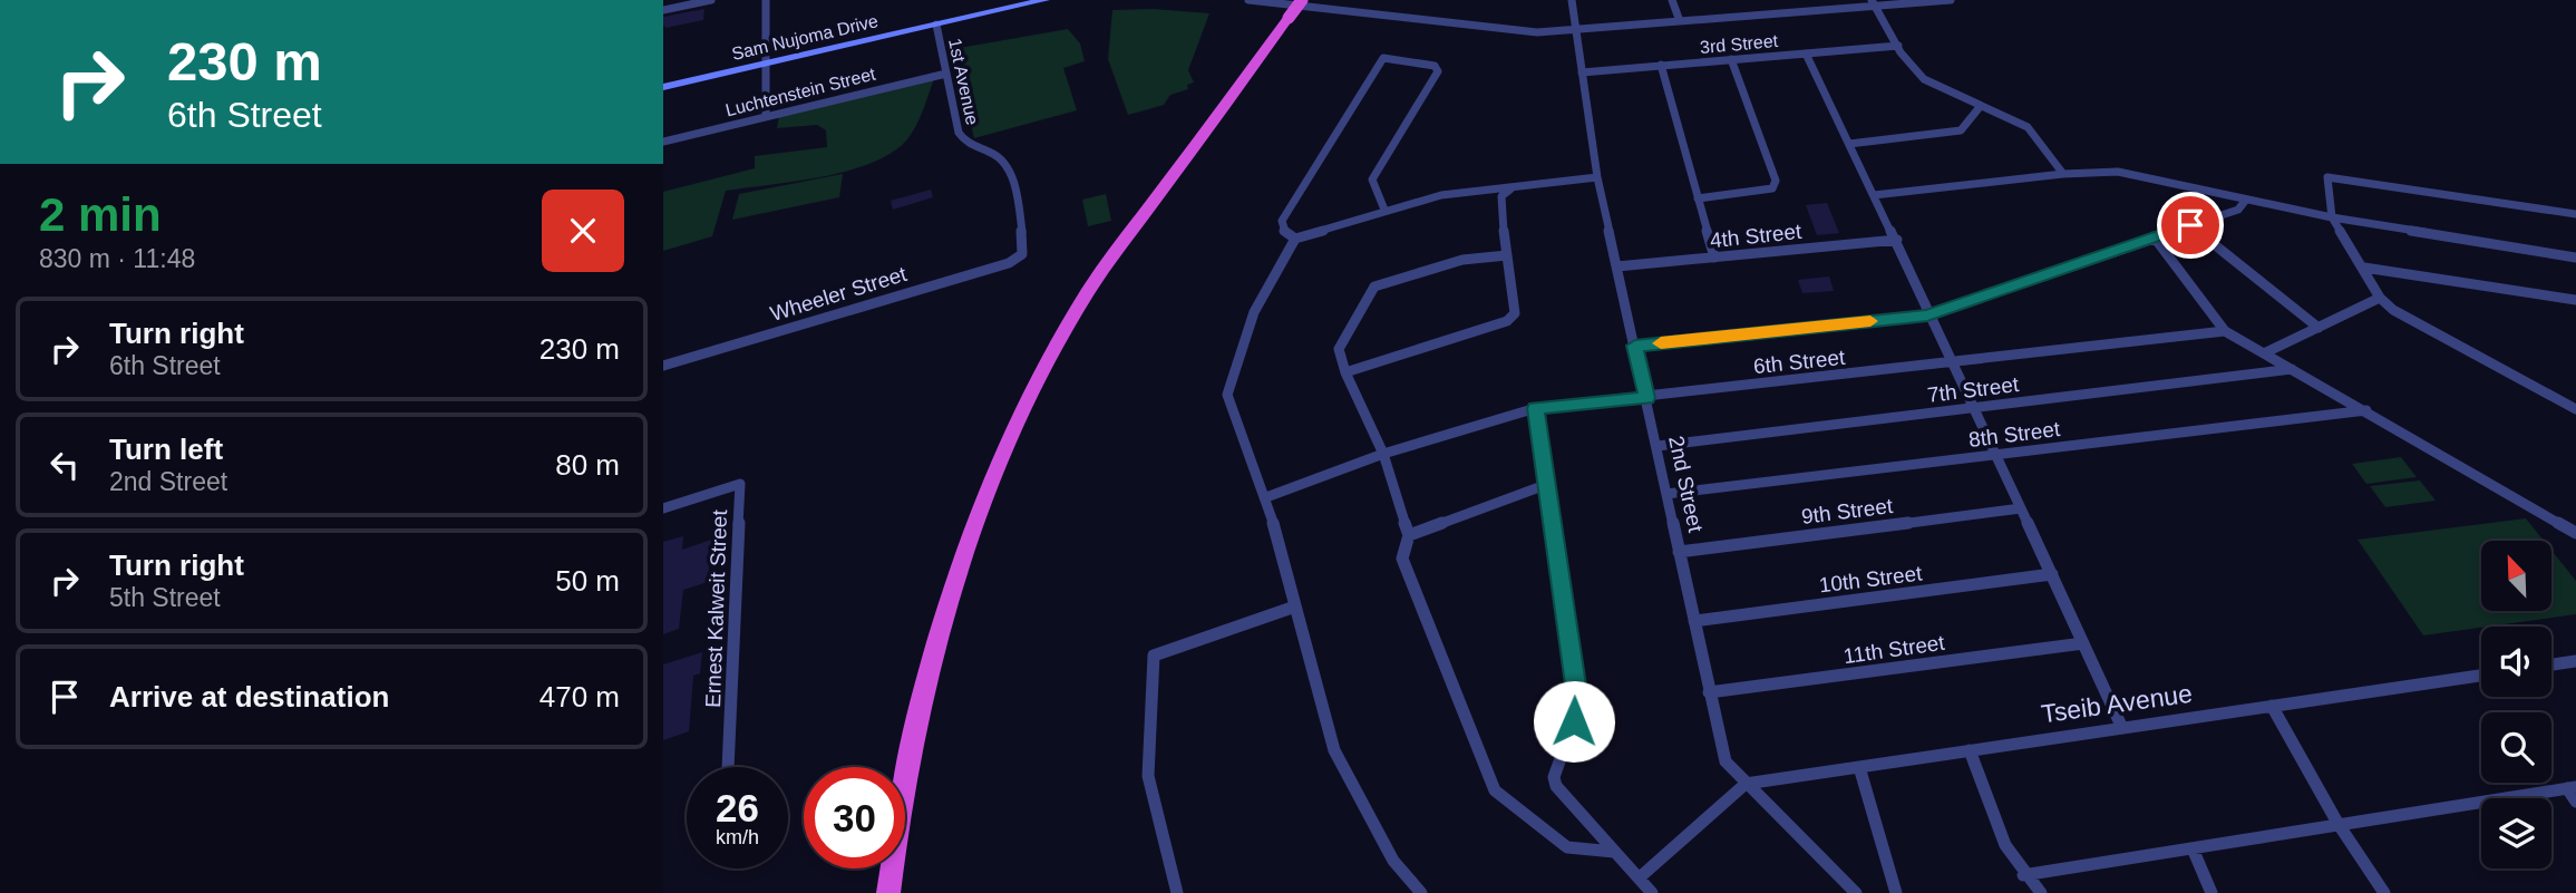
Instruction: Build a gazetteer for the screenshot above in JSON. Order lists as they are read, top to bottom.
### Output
{
  "streets": {
    "main road": ["Sam Nujoma Drive"],
    "street": [
      "3rd Street",
      "1st Avenue",
      "Luchtenstein Street",
      "4th Street",
      "Wheeler Street",
      "6th Street",
      "7th Street",
      "8th Street",
      "2nd Street",
      "9th Street",
      "10th Street",
      "Ernest Kalweit Street",
      "11th Street",
      "Tseib Avenue"
    ]
  },
  "crossings": [
    ["Sam Nujoma Drive", "1st Avenue"],
    ["3rd Street", "2nd Street"],
    ["1st Avenue", "Luchtenstein Street"],
    ["1st Avenue", "Wheeler Street"],
    ["4th Street", "2nd Street"],
    ["6th Street", "2nd Street"],
    ["7th Street", "2nd Street"],
    ["8th Street", "2nd Street"],
    ["2nd Street", "9th Street"],
    ["2nd Street", "10th Street"],
    ["2nd Street", "11th Street"],
    ["2nd Street", "Tseib Avenue"]
  ],
  "north": "top left",
  "page": {
    "turn": ["230 m", "6th Street"],
    "heading": ["2 min", "830 m · 11:48"],
    "list": [
      {
        "name": "Turn right",
        "note": "6th Street",
        "value": "230 m"
      },
      {
        "name": "Turn left",
        "note": "2nd Street",
        "value": "80 m"
      },
      {
        "name": "Turn right",
        "note": "5th Street",
        "value": "50 m"
      },
      {
        "name": "Arrive at destination",
        "value": "470 m"
      }
    ],
    "speed": "26 km/h",
    "limit": "30"
  }
}
